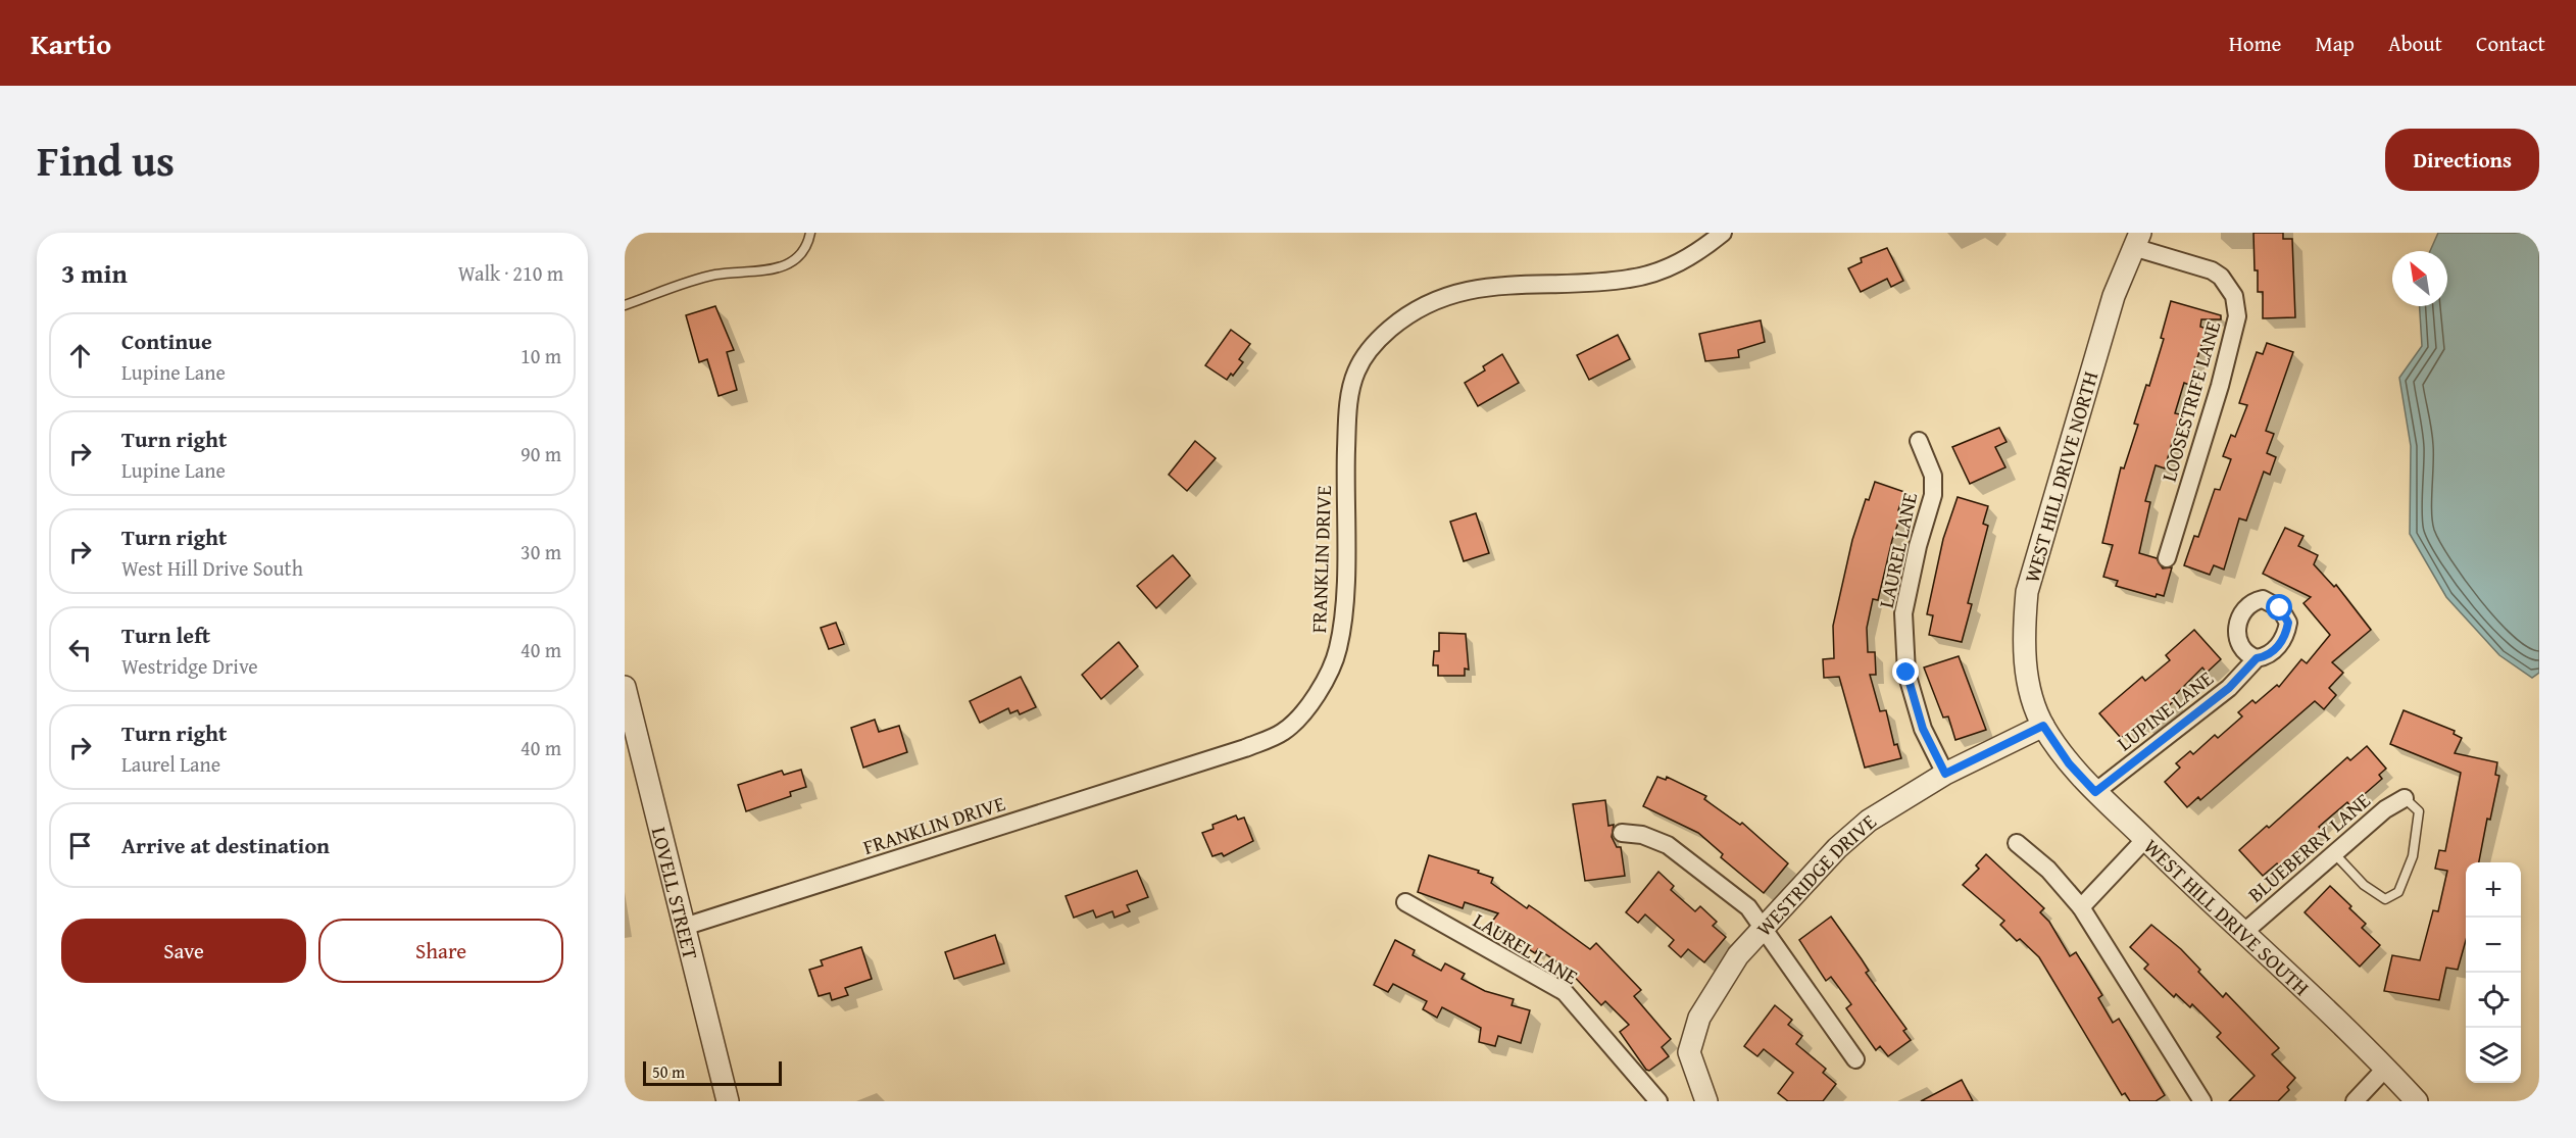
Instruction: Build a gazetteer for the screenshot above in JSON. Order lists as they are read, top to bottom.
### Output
{
  "streets": {
    "street": [
      "LOOSESTRIFE LANE",
      "WEST HILL DRIVE NORTH",
      "LAUREL LANE",
      "FRANKLIN DRIVE",
      "LUPINE LANE",
      "BLUEBERRY LANE",
      "WESTRIDGE DRIVE",
      "LOVELL STREET",
      "WEST HILL DRIVE SOUTH"
    ]
  },
  "crossings": [
    ["LOOSESTRIFE LANE", "WEST HILL DRIVE NORTH"],
    ["WEST HILL DRIVE NORTH", "WESTRIDGE DRIVE"],
    ["WEST HILL DRIVE NORTH", "WEST HILL DRIVE SOUTH"],
    ["LAUREL LANE", "WESTRIDGE DRIVE"],
    ["FRANKLIN DRIVE", "LOVELL STREET"],
    ["LUPINE LANE", "WEST HILL DRIVE SOUTH"],
    ["BLUEBERRY LANE", "WEST HILL DRIVE SOUTH"],
    ["WESTRIDGE DRIVE", "WEST HILL DRIVE SOUTH"]
  ],
  "scale_bar": "50 m",
  "north": "top left",
  "page": {
    "header": "Kartio",
    "nav": [
      "Home",
      "Map",
      "About",
      "Contact"
    ],
    "title": "Find us",
    "buttons": [
      "Directions",
      ["Save", "Share"]
    ],
    "heading": ["3 min", "Walk · 210 m"],
    "list": [
      ["Continue", "Lupine Lane", "10 m"],
      ["Turn right", "Lupine Lane", "90 m"],
      ["Turn right", "West Hill Drive South", "30 m"],
      ["Turn left", "Westridge Drive", "40 m"],
      ["Turn right", "Laurel Lane", "40 m"],
      "Arrive at destination"
    ],
    "map_buttons": ["+", "−"],
    "scale": "50 m"
  }
}
